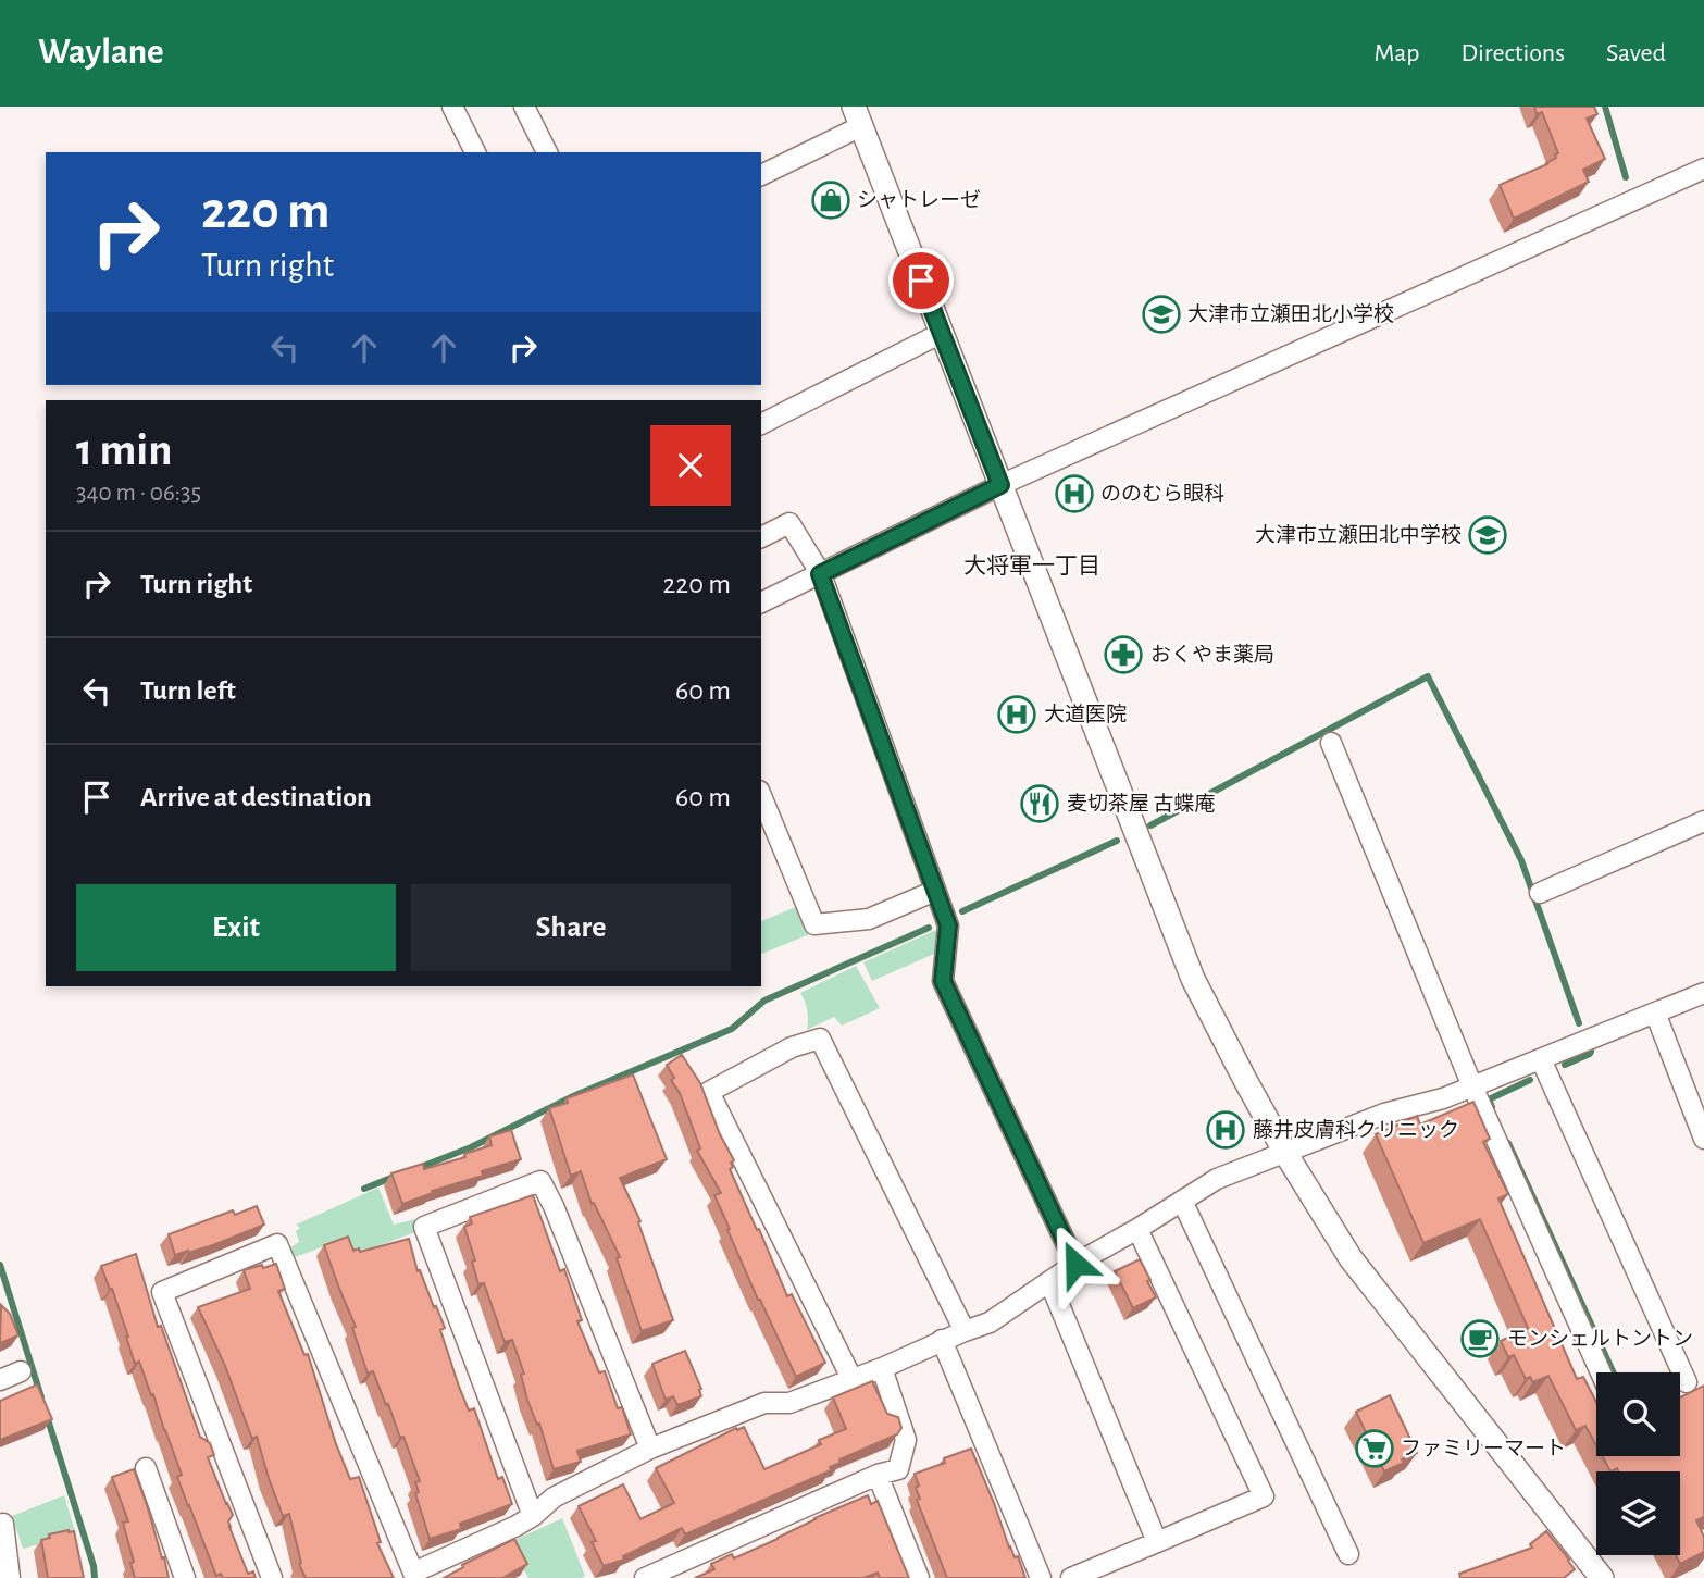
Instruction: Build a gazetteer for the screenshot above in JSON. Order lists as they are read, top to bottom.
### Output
{
  "districts": ["大将軍一丁目"],
  "places": {
    "shop": ["シャトレーゼ"],
    "school or university": ["大津市立瀬田北小学校", "大津市立瀬田北中学校"],
    "hospital": ["ののむら眼科", "大道医院", "藤井皮膚科クリニック"],
    "pharmacy": ["おくやま薬局"],
    "restaurant": ["麦切茶屋 古蝶庵"],
    "cafe": ["モンシェルトントン"],
    "supermarket": ["ファミリーマート"]
  },
  "page": {
    "header": "Waylane",
    "nav": ["Map", "Directions", "Saved"],
    "turn": ["220 m", "Turn right"],
    "heading": ["1 min", "340 m · 06:35"],
    "list": [
      {
        "name": "Turn right",
        "value": "220 m"
      },
      {
        "name": "Turn left",
        "value": "60 m"
      },
      {
        "name": "Arrive at destination",
        "value": "60 m"
      }
    ],
    "buttons": ["Exit", "Share"]
  }
}
